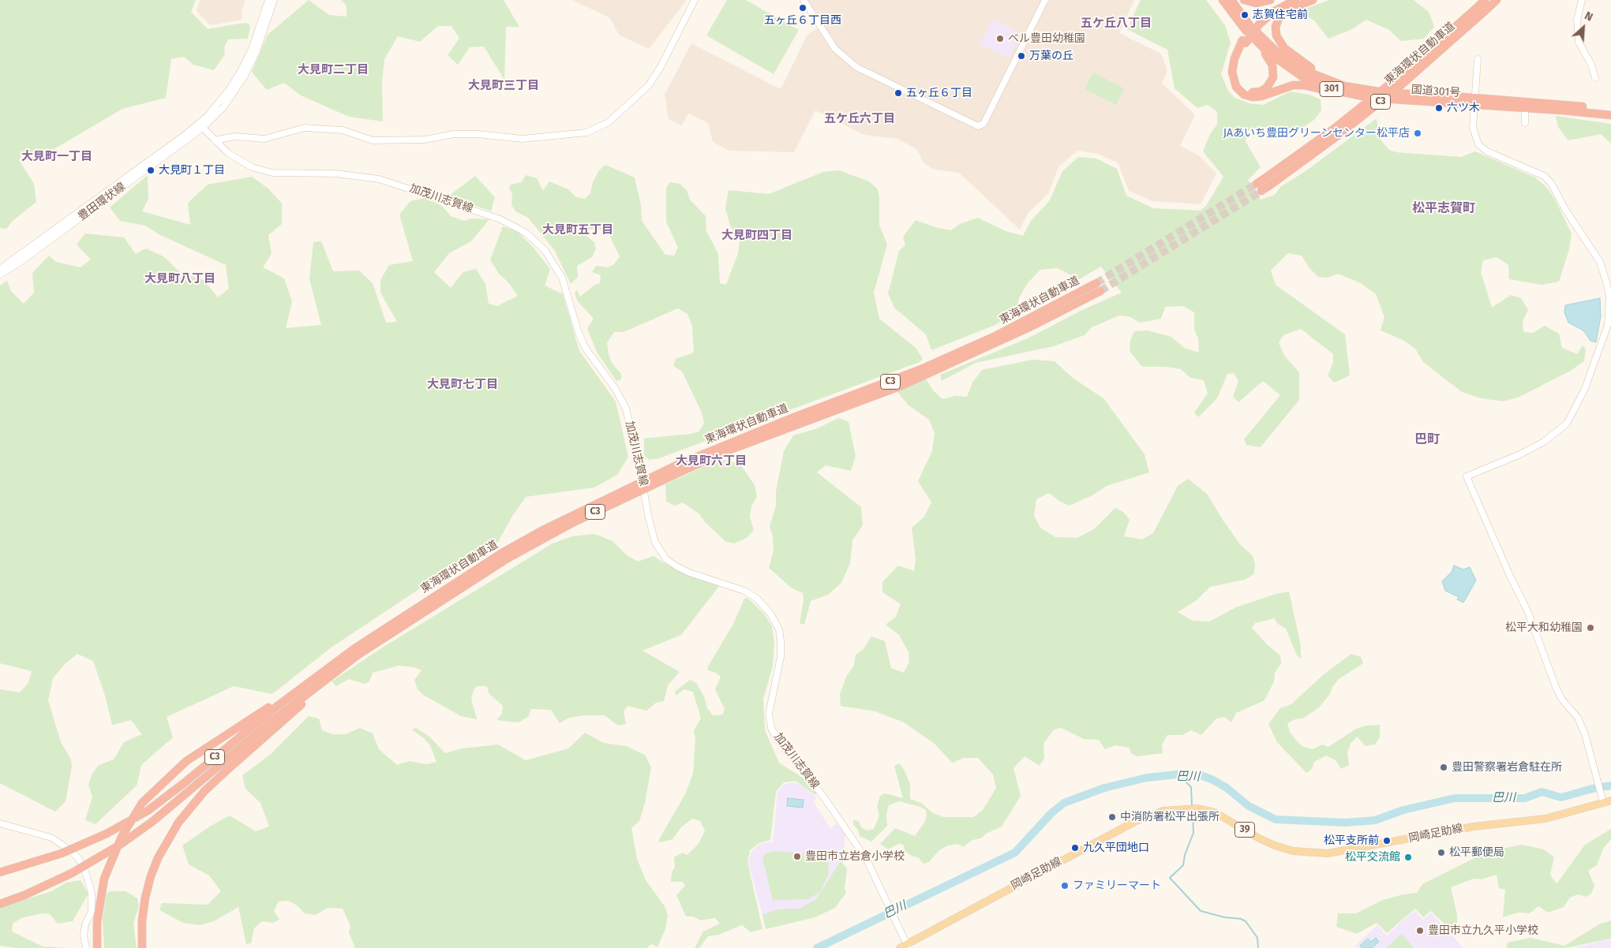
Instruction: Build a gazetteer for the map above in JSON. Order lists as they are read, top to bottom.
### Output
{
  "streets": {
    "highway": [
      "東海環状自動車道",
      "301",
      "国道301号",
      "C3"
    ],
    "main road": ["39", "岡崎足助線"],
    "street": ["加茂川志賀線", "豊田環状線"]
  },
  "crossings": [
    ["東海環状自動車道", "C3"],
    ["加茂川志賀線", "豊田環状線"],
    ["加茂川志賀線", "岡崎足助線"]
  ],
  "districts": [
    "五ケ丘八丁目",
    "大見町二丁目",
    "大見町三丁目",
    "五ケ丘六丁目",
    "大見町一丁目",
    "松平志賀町",
    "大見町五丁目",
    "大見町四丁目",
    "大見町八丁目",
    "大見町七丁目",
    "巴町",
    "大見町六丁目"
  ],
  "water": ["巴川"],
  "places": [
    "五ヶ丘６丁目西",
    "志賀住宅前",
    "ベル豊田幼稚園",
    "万葉の丘",
    "五ヶ丘６丁目",
    "六ツ木",
    "JAあいち豊田グリーンセンター松平店",
    "大見町１丁目",
    "松平大和幼稚園",
    "豊田警察署岩倉駐在所",
    "中消防署松平出張所",
    "松平支所前",
    "九久平団地口",
    "松平郵便局",
    "豊田市立岩倉小学校",
    "松平交流館",
    "ファミリーマート",
    "豊田市立九久平小学校"
  ],
  "north": "top right"
}
